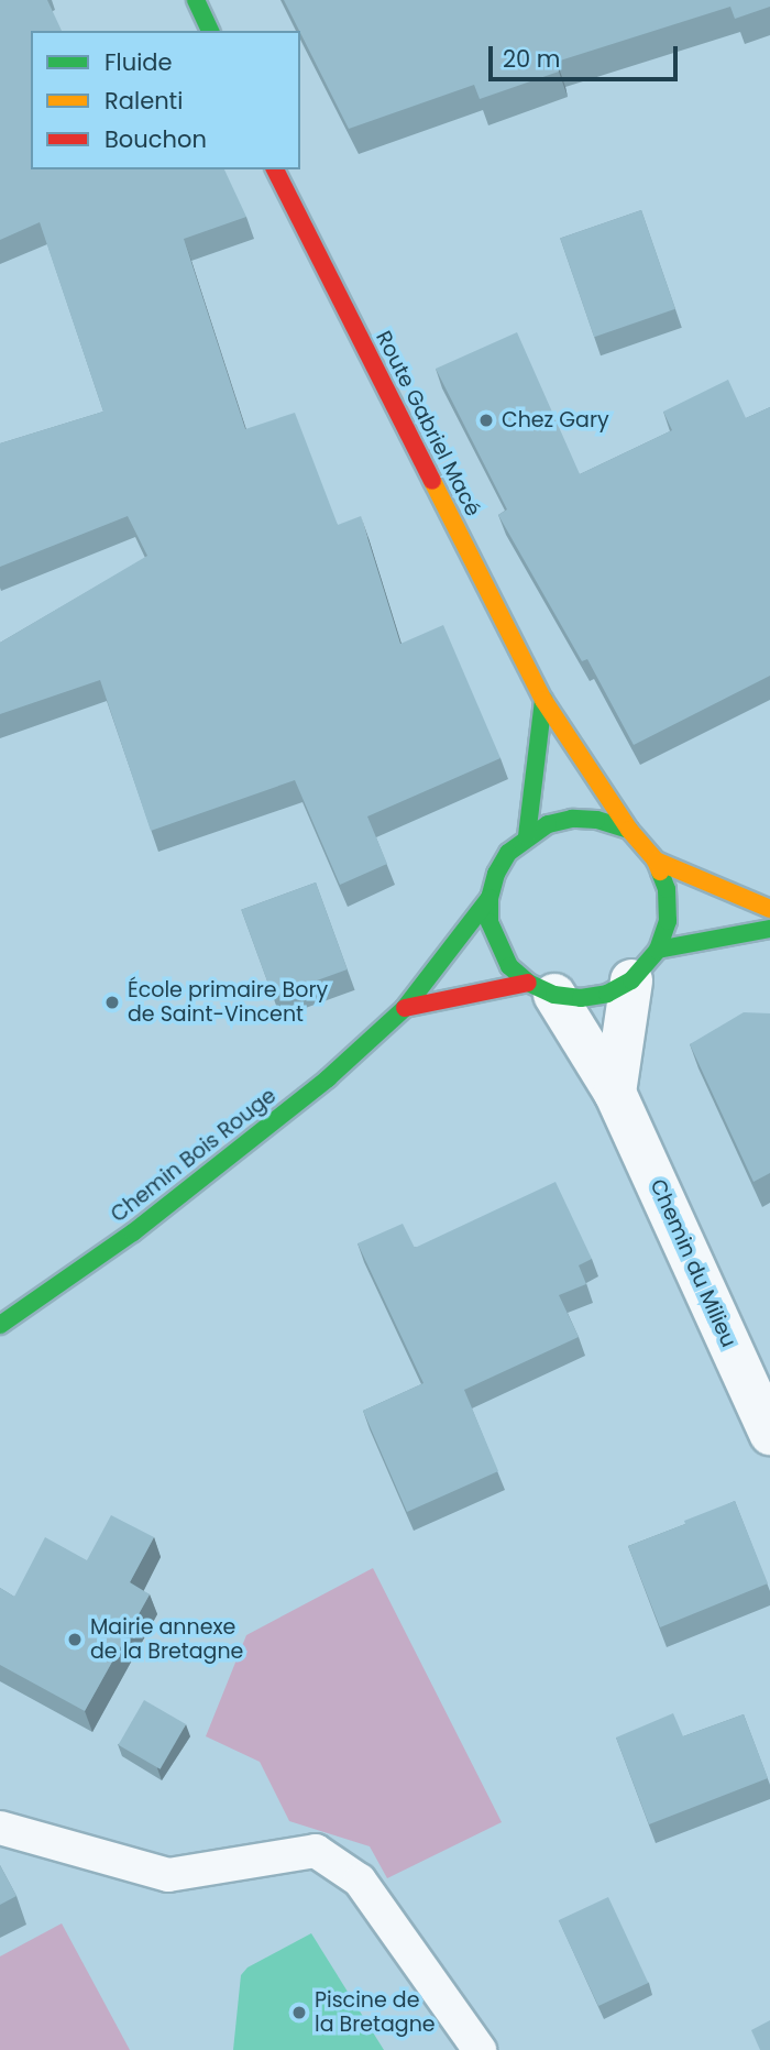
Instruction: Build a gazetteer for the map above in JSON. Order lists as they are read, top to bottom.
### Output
{
  "streets": {
    "main road": ["Route Gabriel Macé", "Chemin Bois Rouge"],
    "street": ["Chemin du Milieu"]
  },
  "crossings": [
    ["Route Gabriel Macé", "Chemin Bois Rouge"],
    ["Route Gabriel Macé", "Chemin du Milieu"],
    ["Chemin Bois Rouge", "Chemin du Milieu"]
  ],
  "places": [
    "Chez Gary",
    "École primaire Bory de Saint-Vincent",
    "Mairie annexe de la Bretagne",
    "Piscine de la Bretagne"
  ],
  "legend": ["Fluide", "Ralenti", "Bouchon"],
  "scale_bar": "20 m"
}
